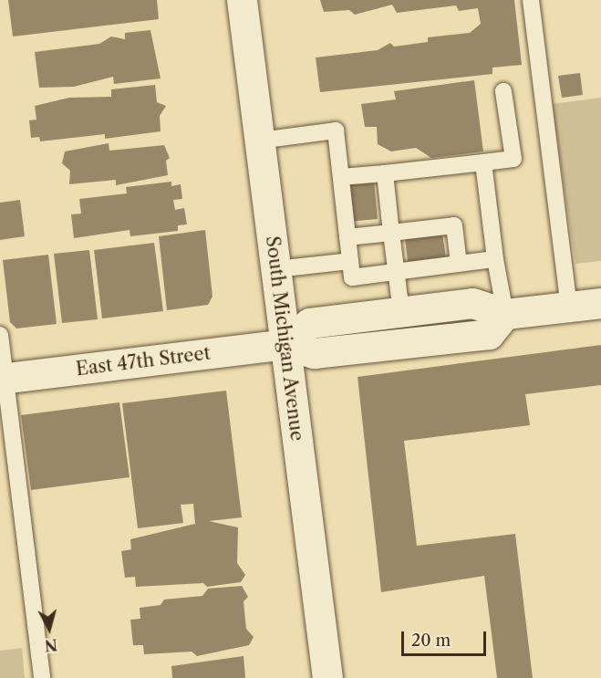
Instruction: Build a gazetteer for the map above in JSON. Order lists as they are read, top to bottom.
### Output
{
  "streets": {
    "main road": ["South Michigan Avenue", "East 47th Street"]
  },
  "crossings": [
    ["South Michigan Avenue", "East 47th Street"]
  ],
  "scale_bar": "20 m",
  "north": "bottom"
}
